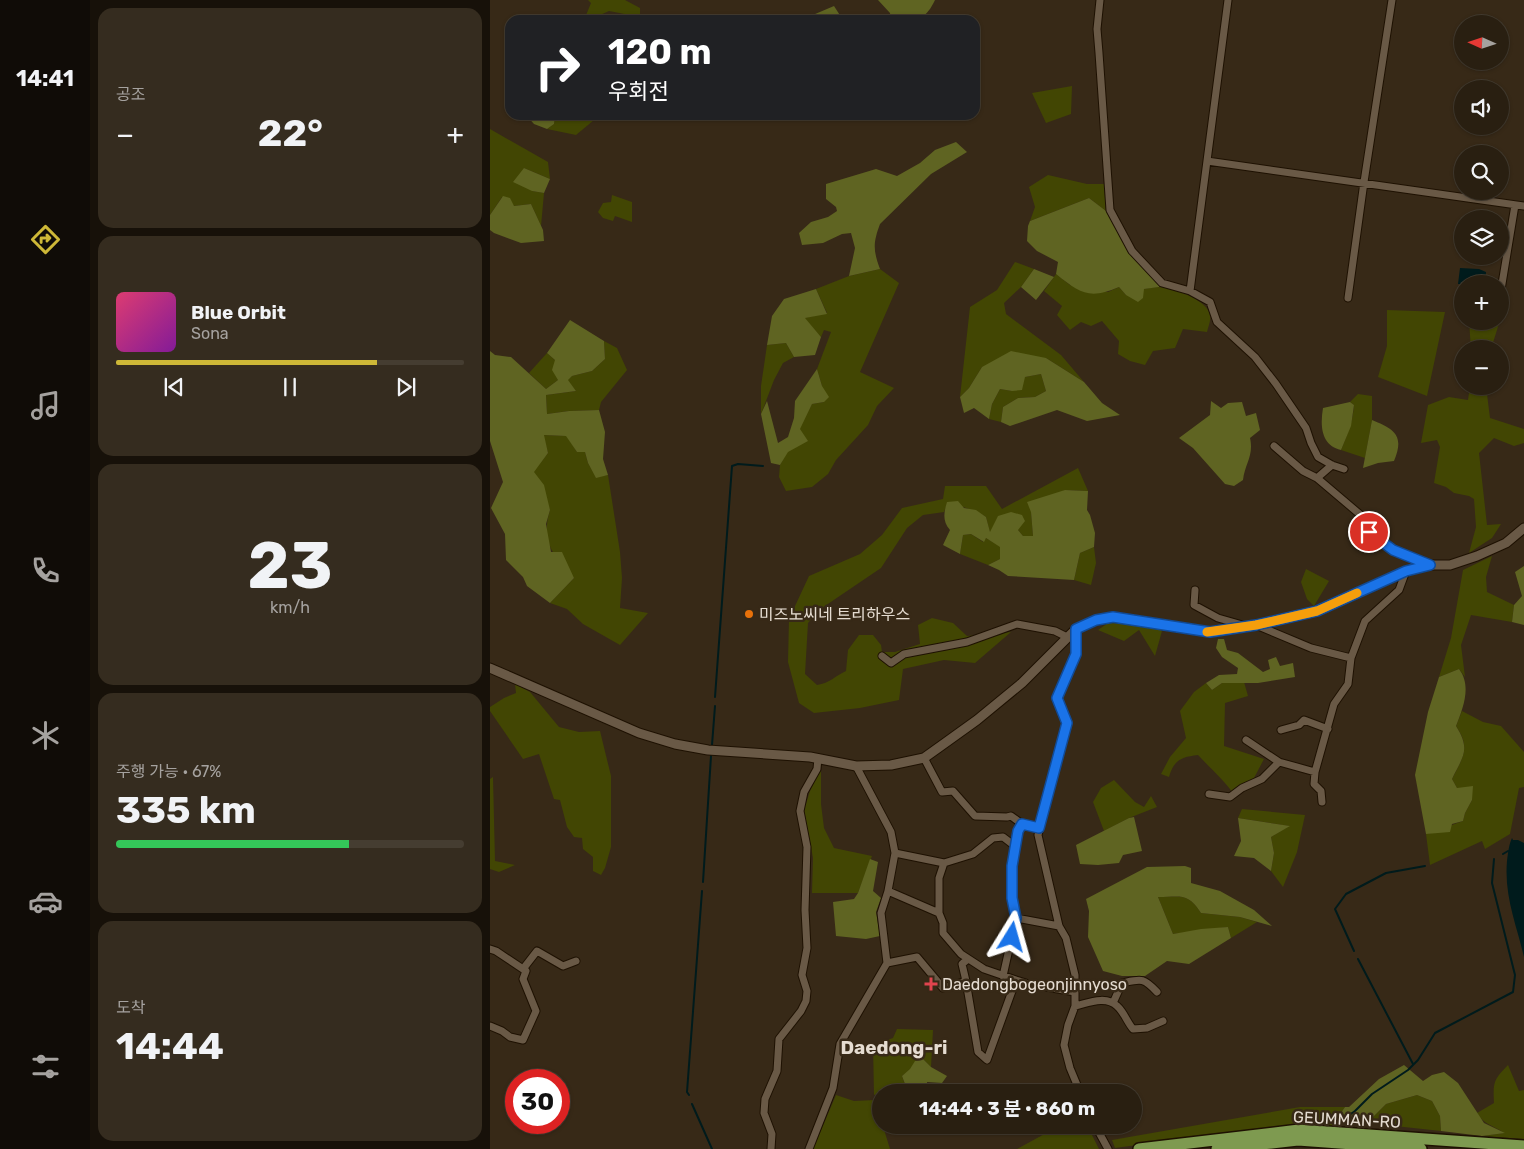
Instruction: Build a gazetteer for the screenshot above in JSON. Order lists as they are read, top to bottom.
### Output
{
  "streets": {
    "highway": ["GEUMMAN-RO"]
  },
  "districts": ["Daedong-ri"],
  "places": {
    "other": ["미즈노씨네 트리하우스"],
    "health": ["Daedongbogeonjinnyoso"]
  },
  "north": "left",
  "page": {
    "tabs": "14:41",
    "tile": [
      "공조",
      ["23", "km/h"],
      ["주행 가능 · 67%", "335 km"],
      ["도착", "14:44"]
    ],
    "map_buttons": ["+", "−"],
    "turn": ["120 m", "우회전"],
    "heat": ["−", "22°", "+"],
    "song": ["Blue Orbit", "Sona"],
    "limit": "30",
    "trip": "14:44 · 3 분 · 860 m"
  }
}
